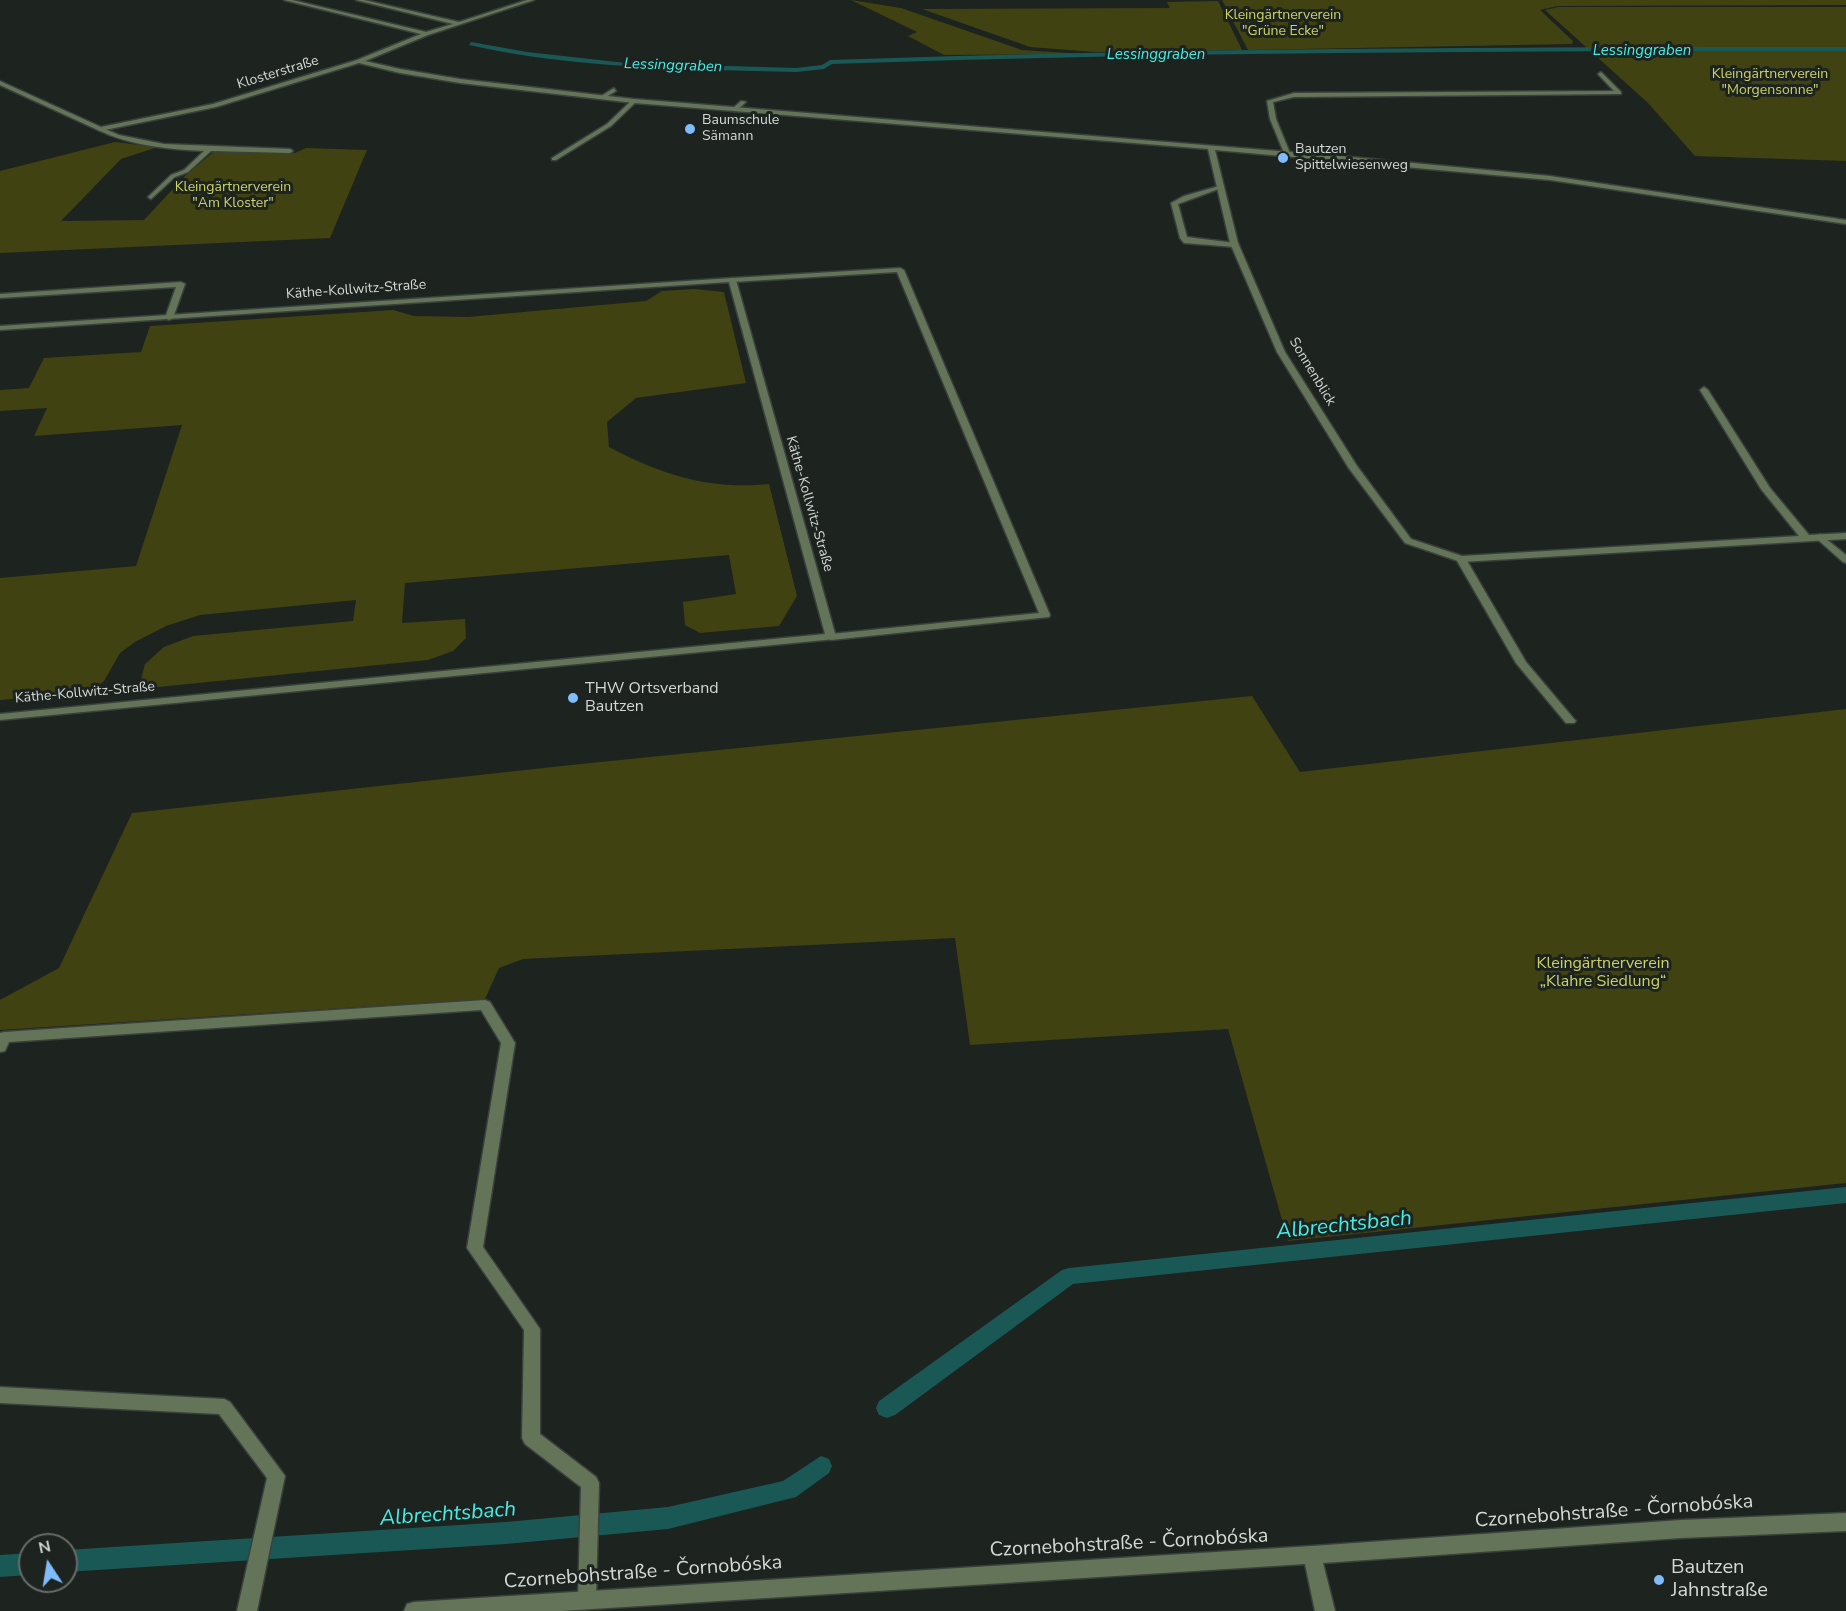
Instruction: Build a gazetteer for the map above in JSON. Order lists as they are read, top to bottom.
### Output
{
  "streets": {
    "street": [
      "Klosterstraße",
      "Käthe-Kollwitz-Straße",
      "Sonnenblick",
      "Czornebohstraße - Čornobóska"
    ]
  },
  "water": ["Lessinggraben", "Albrechtsbach"],
  "parks": [
    "Kleingärtnerverein \"Grüne Ecke\"",
    "Kleingärtnerverein \"Morgensonne\"",
    "Kleingärtnerverein \"Am Kloster\"",
    "Kleingärtnerverein „Klahre Siedlung“"
  ],
  "places": [
    "Baumschule Sämann",
    "Bautzen Spittelwiesenweg",
    "THW Ortsverband Bautzen",
    "Bautzen Jahnstraße"
  ],
  "north": "top"
}
